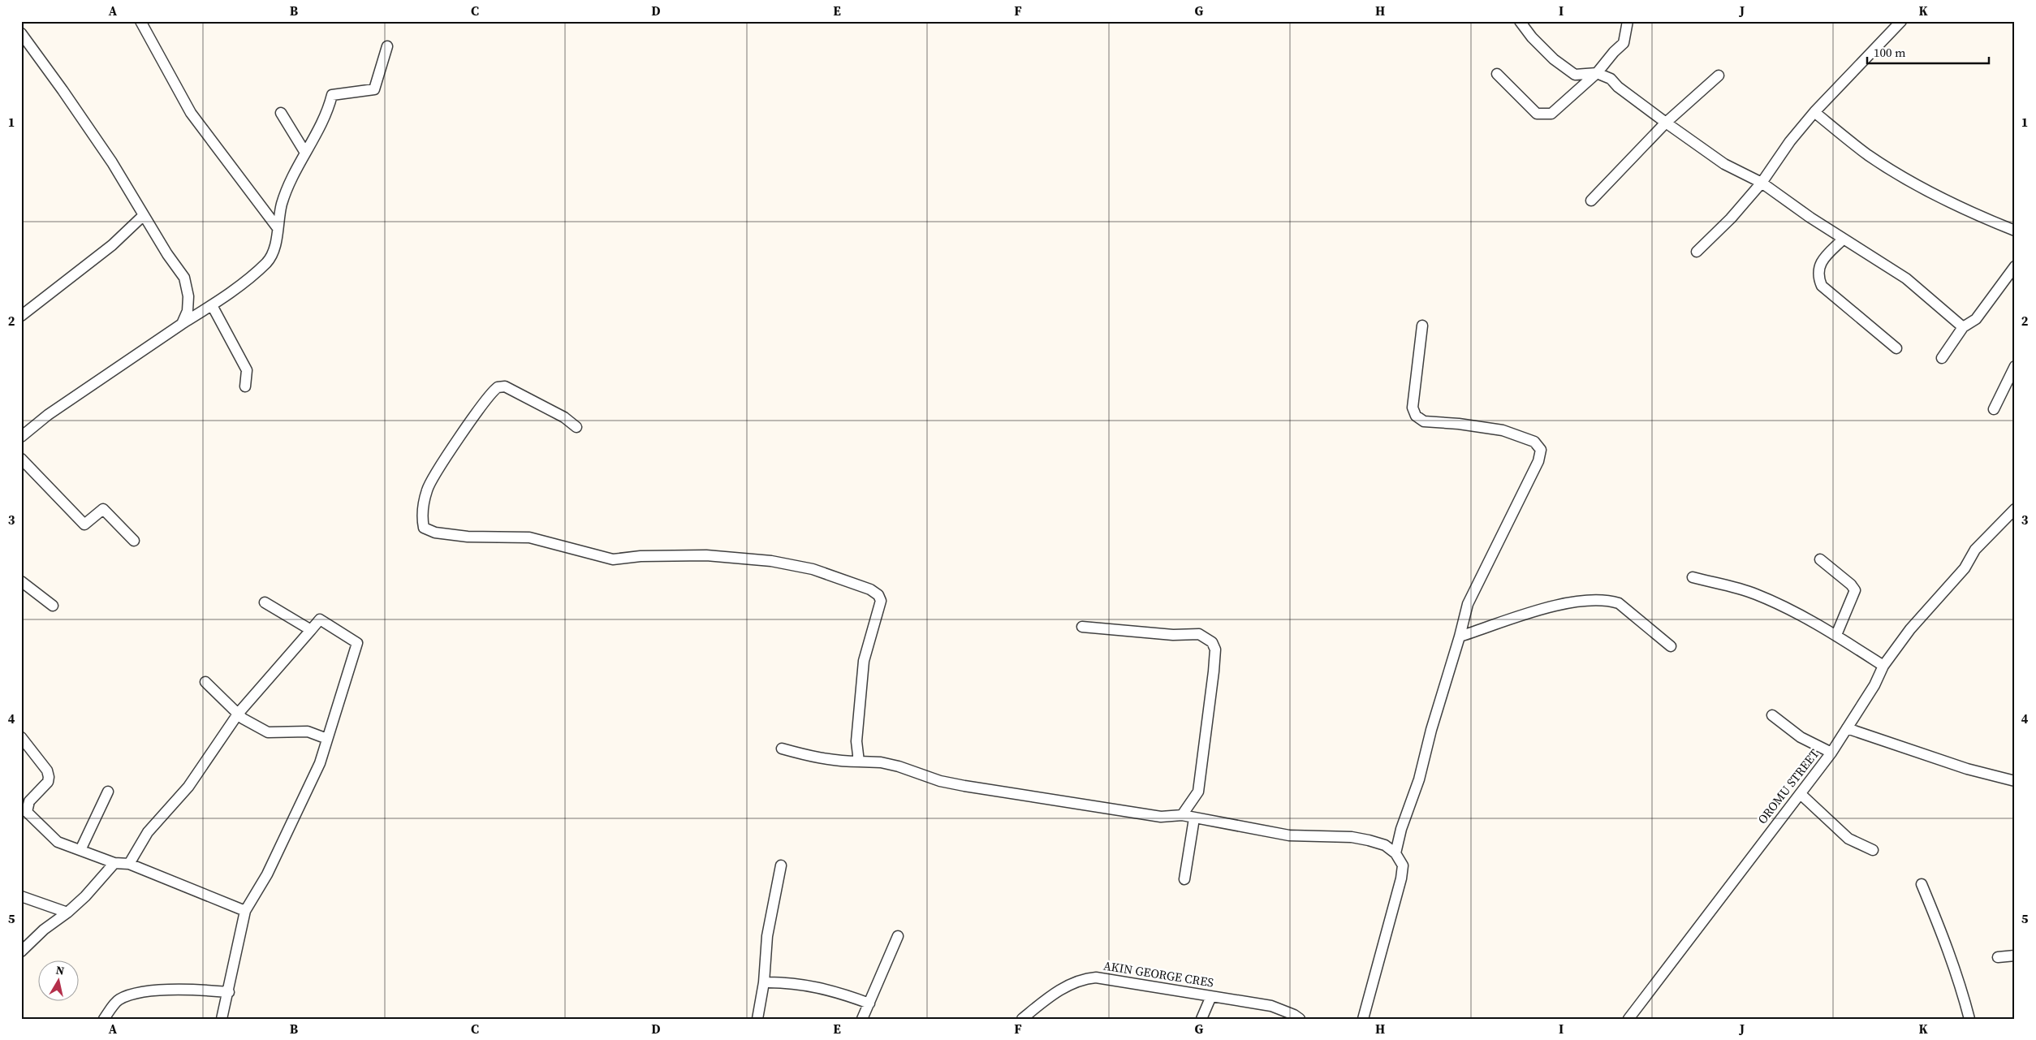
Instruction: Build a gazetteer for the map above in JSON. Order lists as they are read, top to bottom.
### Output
{
  "streets": {
    "street": ["OROMU STREET", "AKIN GEORGE CRES"]
  },
  "scale_bar": "100 m",
  "north": "top",
  "grid": {
    "columns": [
      "A",
      "B",
      "C",
      "D",
      "E",
      "F",
      "G",
      "H",
      "I",
      "J",
      "K"
    ],
    "rows": [
      "1",
      "2",
      "3",
      "4",
      "5"
    ]
  }
}
